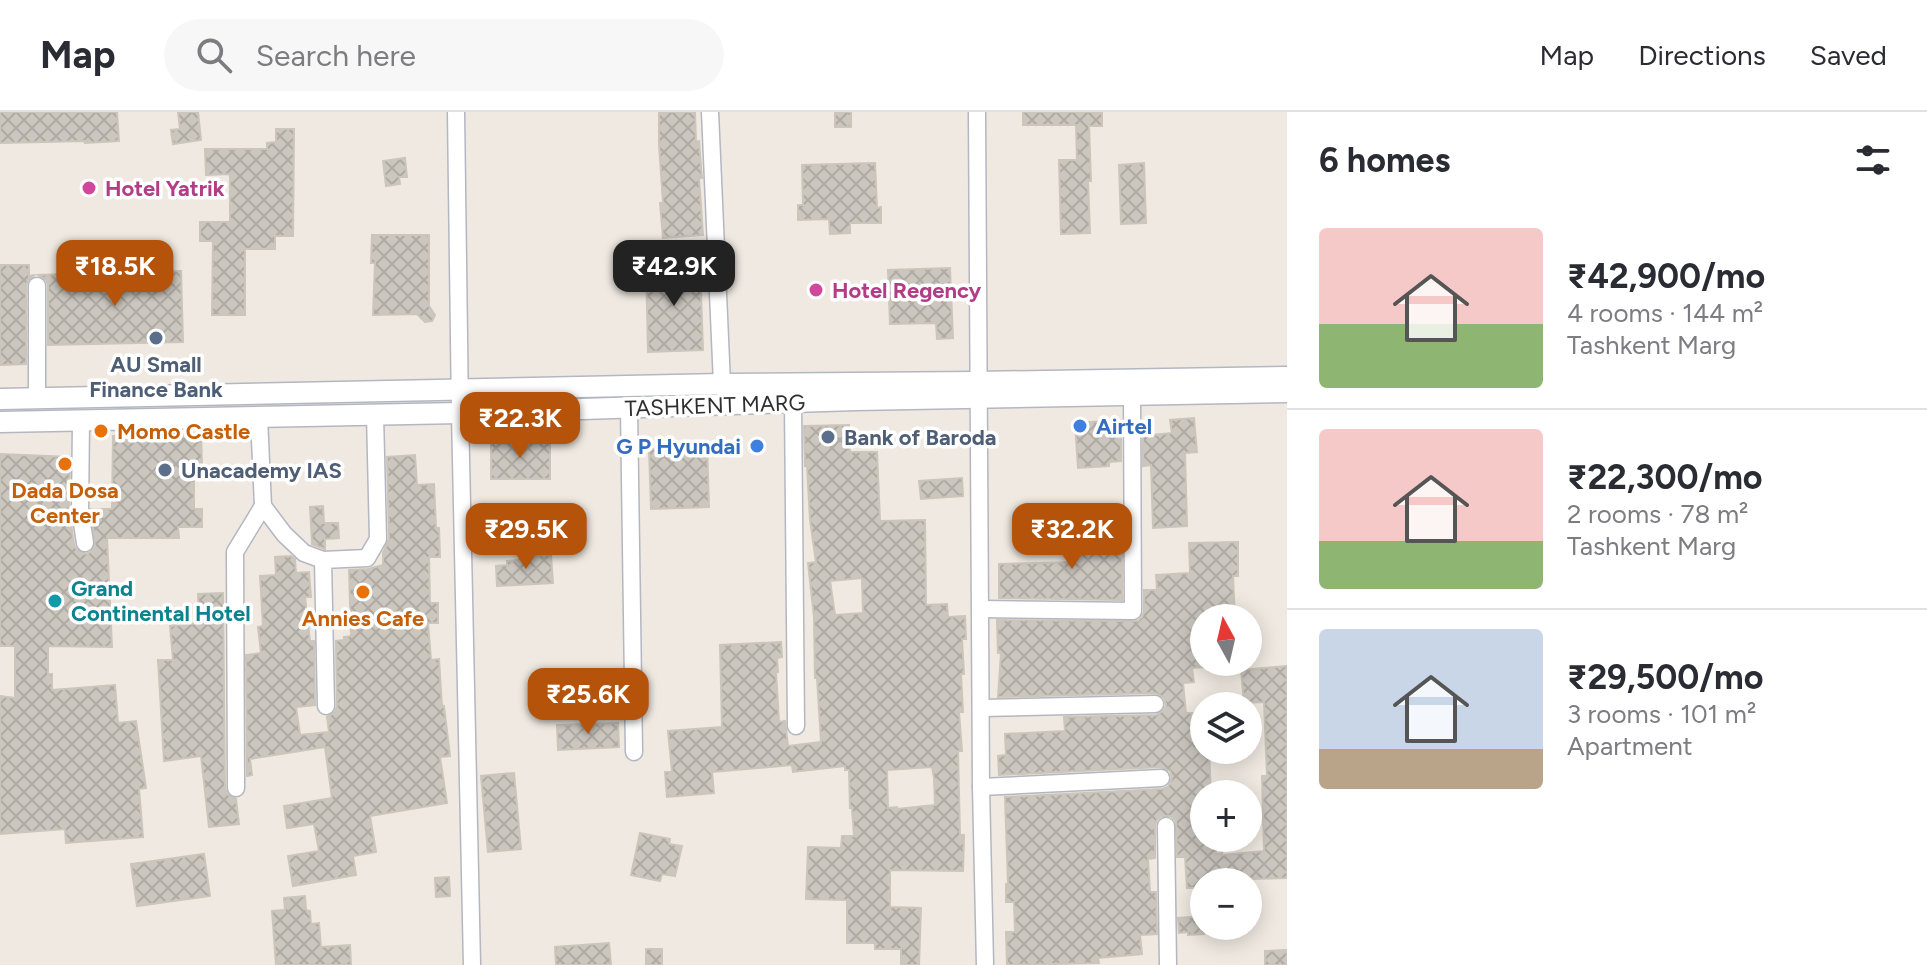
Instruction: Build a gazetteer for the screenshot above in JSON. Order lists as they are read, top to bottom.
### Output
{
  "streets": {
    "street": ["TASHKENT MARG"]
  },
  "places": [
    "Hotel Yatrik",
    "Hotel Regency",
    "AU Small Finance Bank",
    "Airtel",
    "Momo Castle",
    "Bank of Baroda",
    "G P Hyundai",
    "Dada Dosa Center",
    "Unacademy IAS",
    "Annies Cafe",
    "Grand Continental Hotel"
  ],
  "north": "top",
  "page": {
    "header": "Map",
    "search": "Search here",
    "nav": ["Map", "Directions", "Saved"],
    "heading": "6 homes",
    "list": [
      {
        "name": "₹42,900/mo",
        "note": "4 rooms · 144 m² · Tashkent Marg"
      },
      {
        "name": "₹22,300/mo",
        "note": "2 rooms · 78 m² · Tashkent Marg"
      },
      {
        "name": "₹29,500/mo",
        "note": "3 rooms · 101 m² · Apartment"
      }
    ],
    "price": [
      "₹18.5K",
      "₹42.9K",
      "₹22.3K",
      "₹29.5K",
      "₹32.2K",
      "₹25.6K"
    ],
    "map_buttons": ["+", "−"]
  }
}
